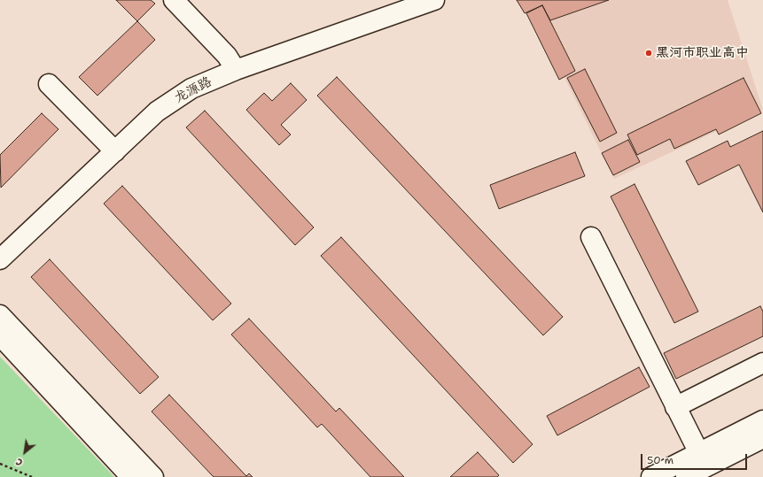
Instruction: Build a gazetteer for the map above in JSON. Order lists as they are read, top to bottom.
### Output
{
  "streets": {
    "street": ["龙源路"]
  },
  "places": ["黑河市职业高中"],
  "scale_bar": "50 m",
  "north": "bottom left"
}
